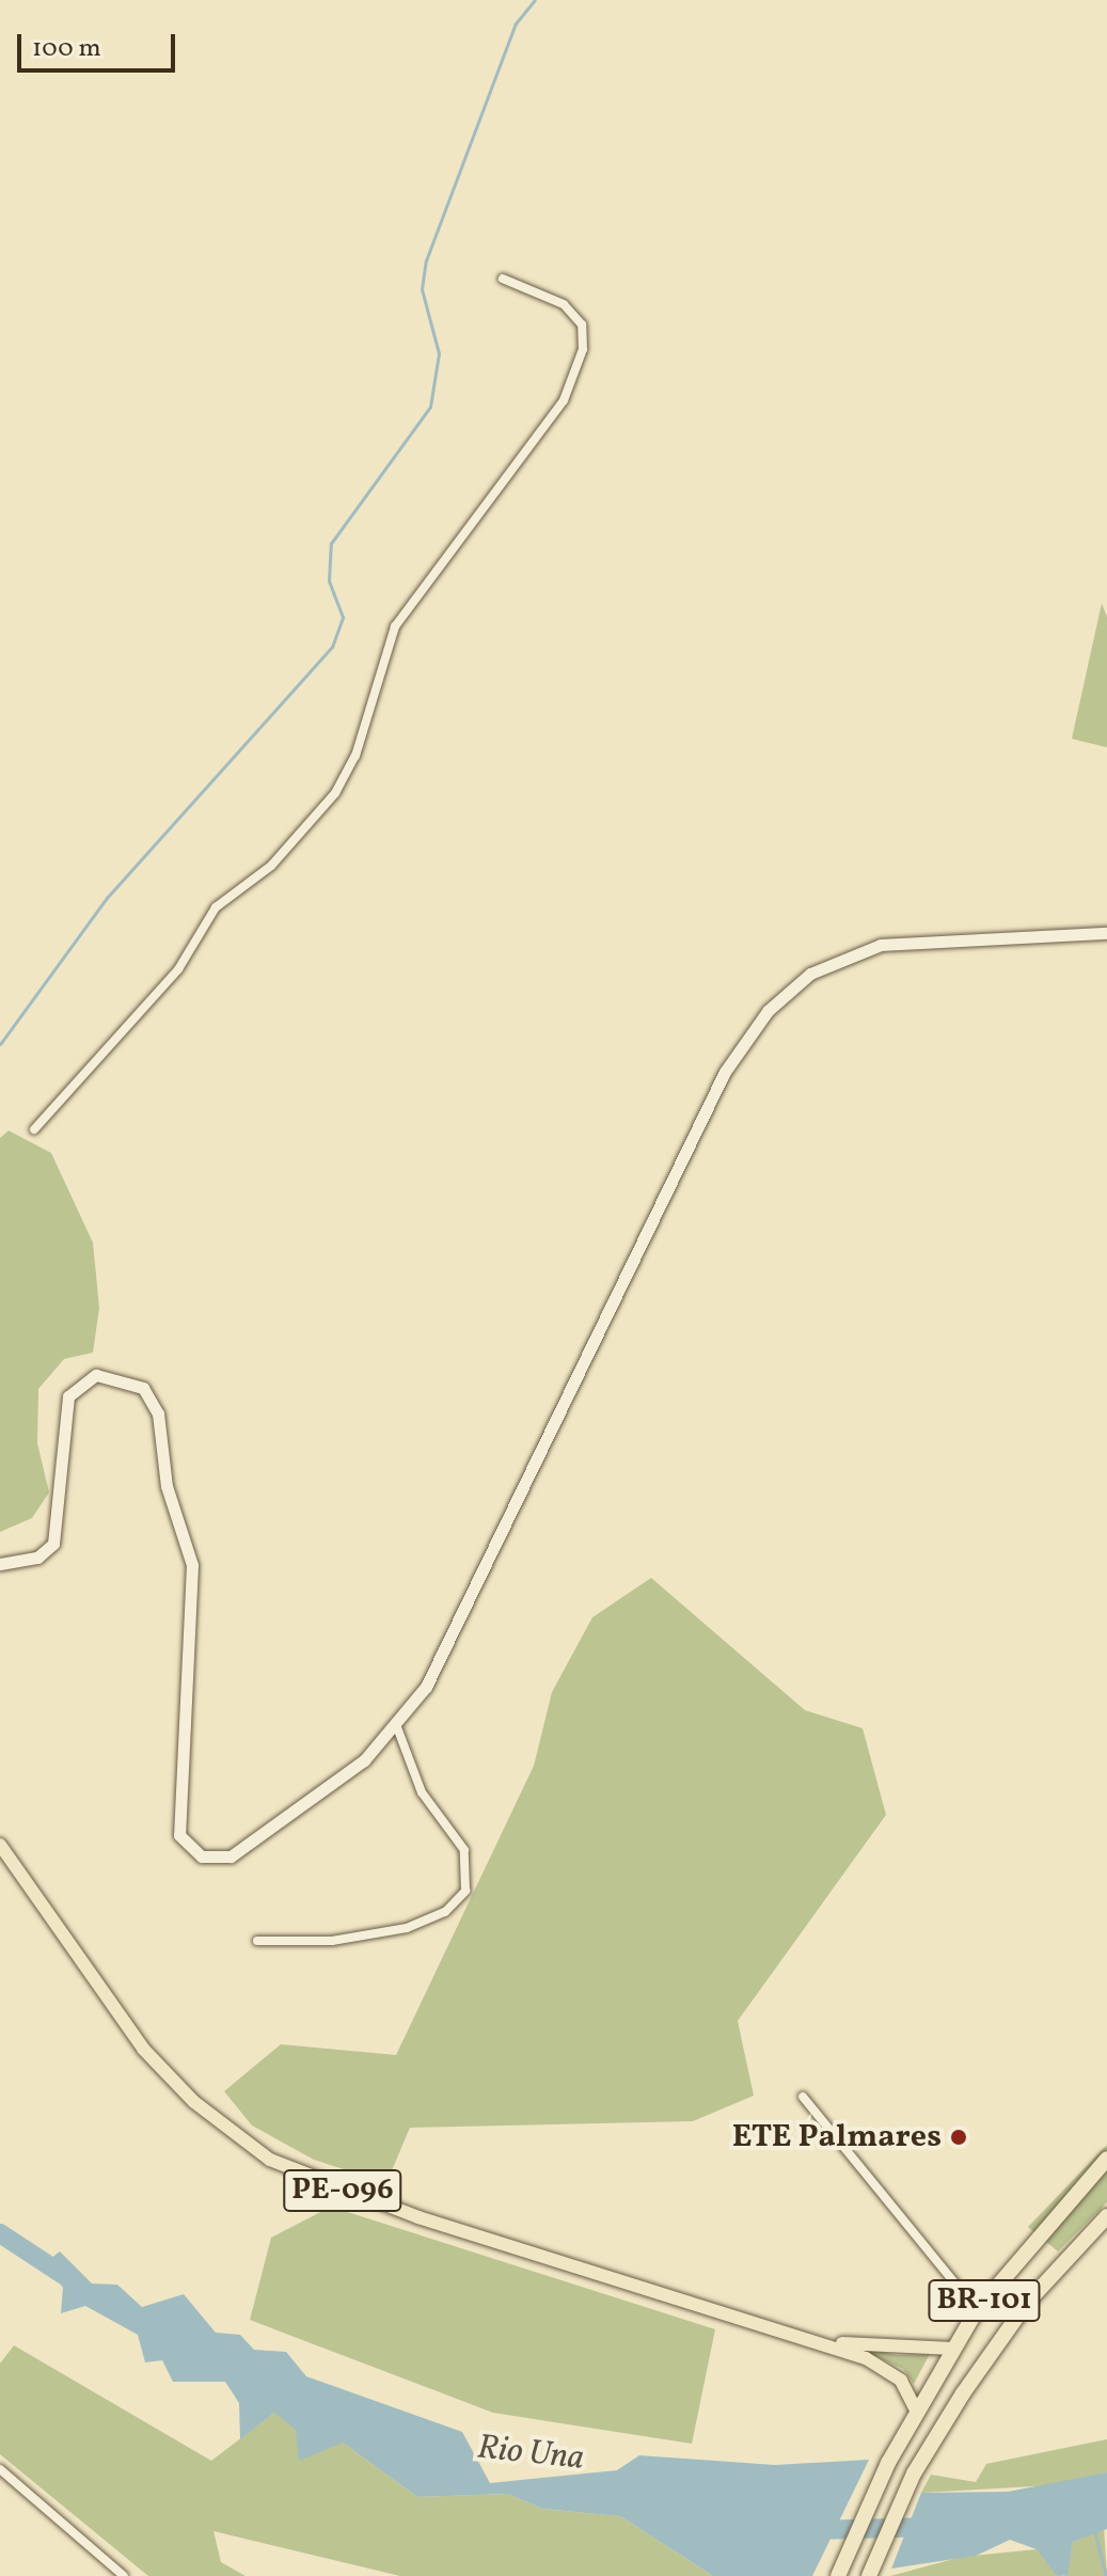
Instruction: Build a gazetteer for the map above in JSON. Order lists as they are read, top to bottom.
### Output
{
  "streets": {
    "highway": ["BR-101"],
    "main road": ["PE-096"]
  },
  "crossings": [
    ["PE-096", "BR-101"]
  ],
  "water": ["Rio Una"],
  "places": ["ETE Palmares"],
  "scale_bar": "100 m"
}
